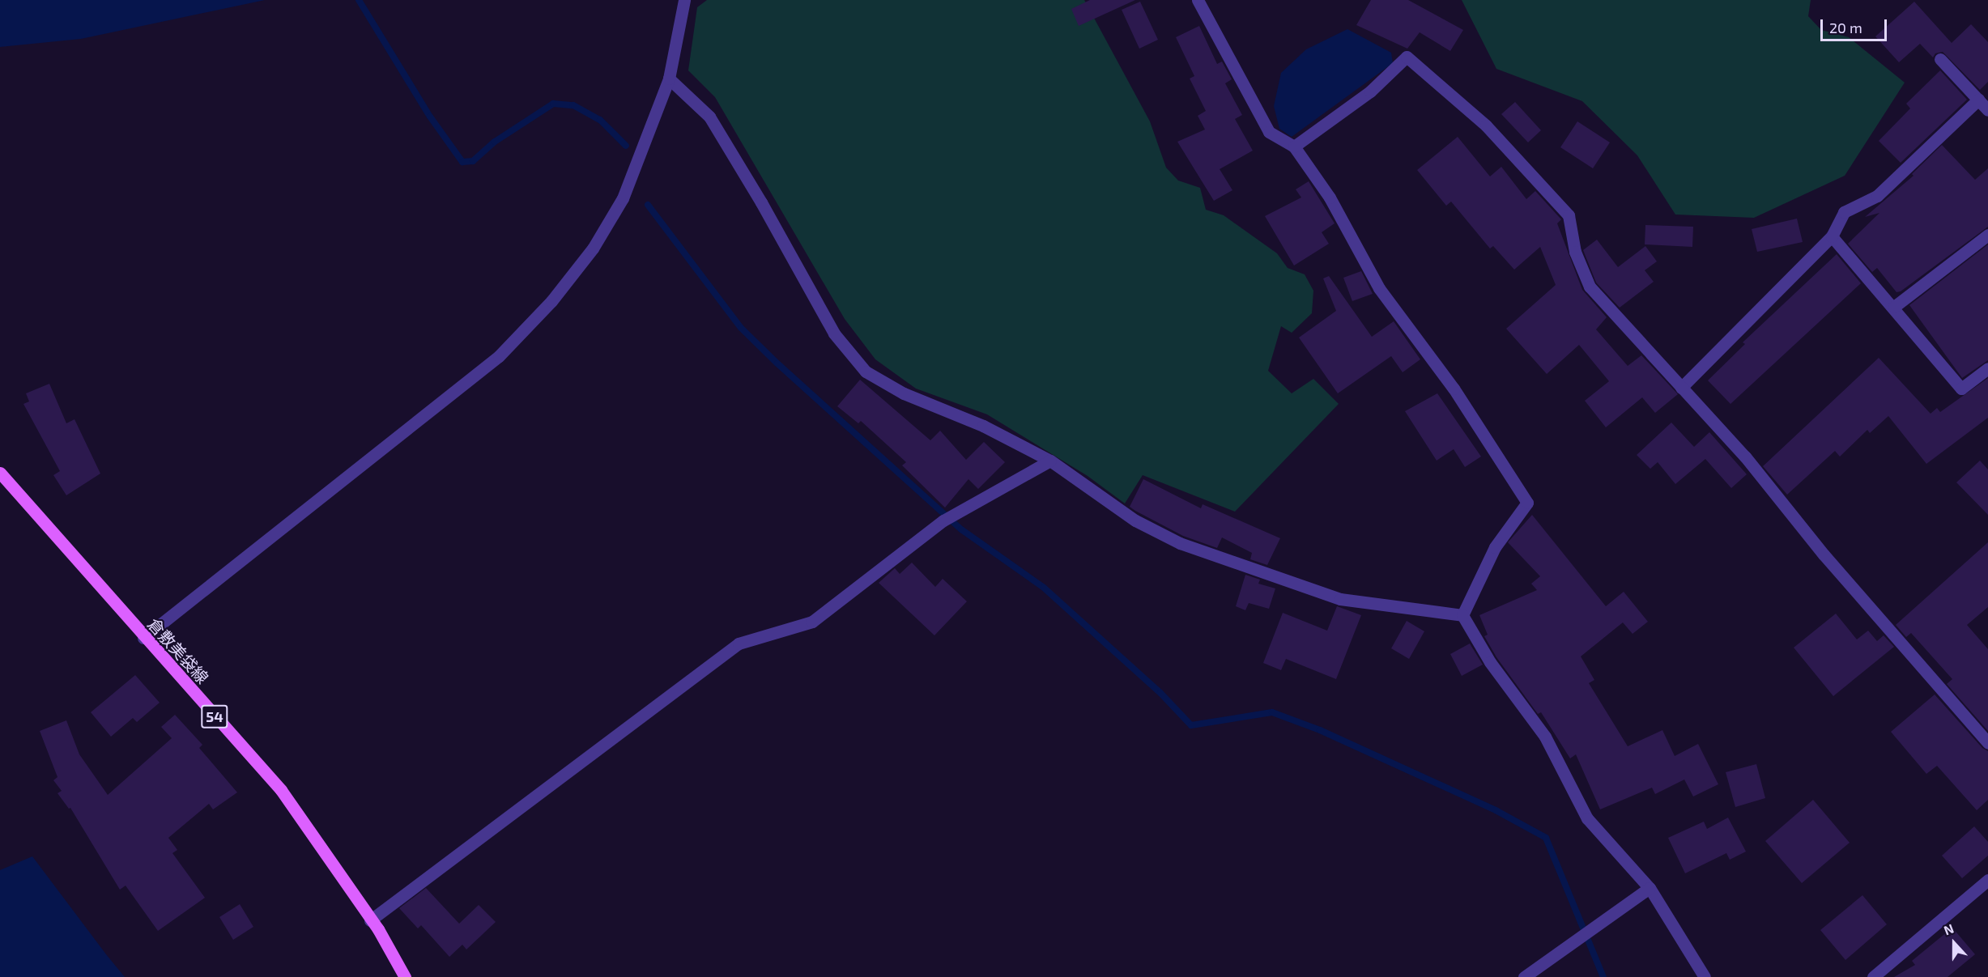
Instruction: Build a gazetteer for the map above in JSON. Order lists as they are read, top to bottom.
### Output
{
  "streets": {
    "main road": ["倉敷美袋線", "54"]
  },
  "scale_bar": "20 m",
  "north": "top"
}
